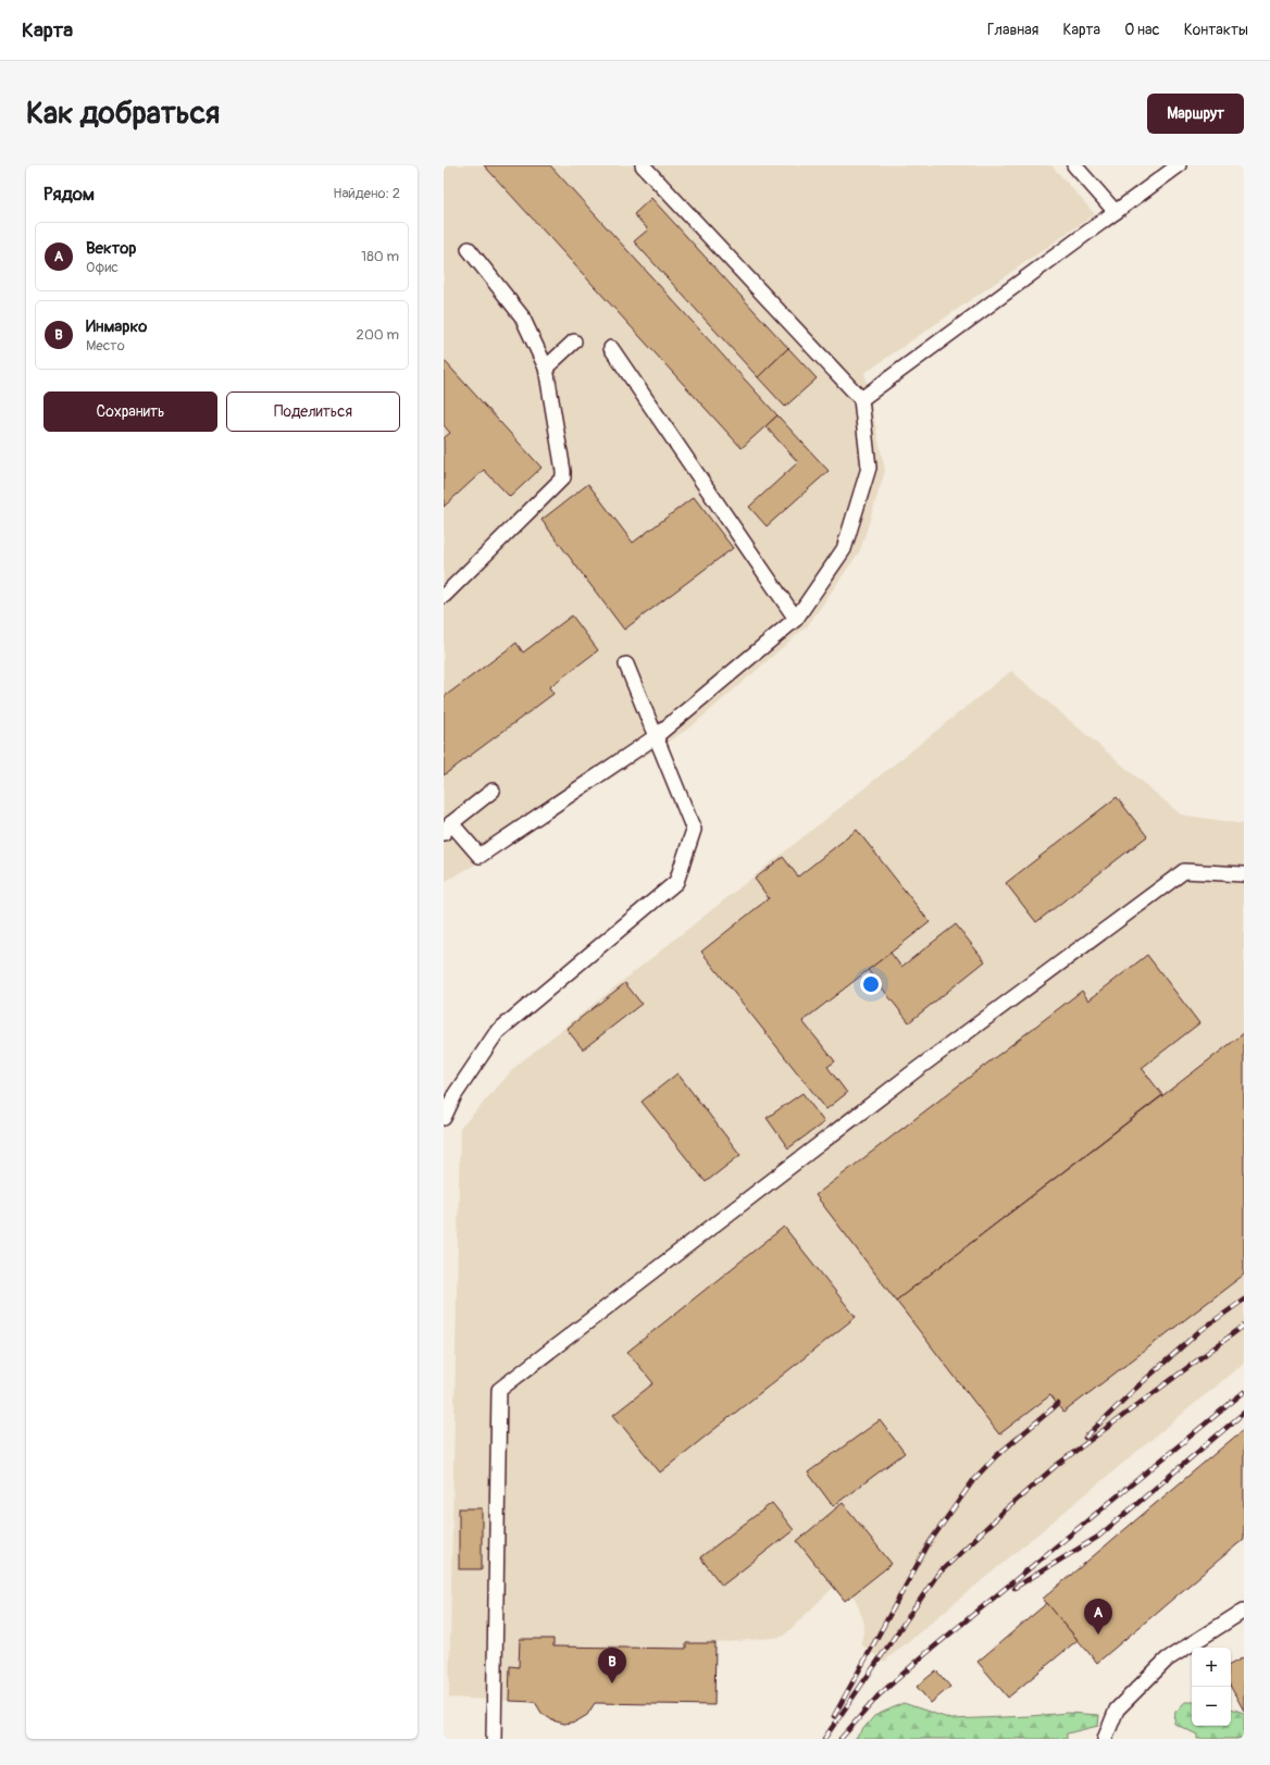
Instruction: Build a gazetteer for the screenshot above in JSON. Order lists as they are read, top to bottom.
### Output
{
  "page": {
    "header": "Карта",
    "nav": [
      "Главная",
      "Карта",
      "О нас",
      "Контакты"
    ],
    "buttons": [
      "Маршрут",
      ["Сохранить", "Поделиться"]
    ],
    "title": "Как добраться",
    "heading": ["Рядом", "Найдено: 2"],
    "list": [
      {
        "mark": "A",
        "name": "Вектор",
        "note": "Офис",
        "value": "180 m"
      },
      {
        "mark": "B",
        "name": "Инмарко",
        "note": "Место",
        "value": "200 m"
      }
    ],
    "pins": ["A", "B"],
    "map_buttons": ["+", "−"]
  }
}
